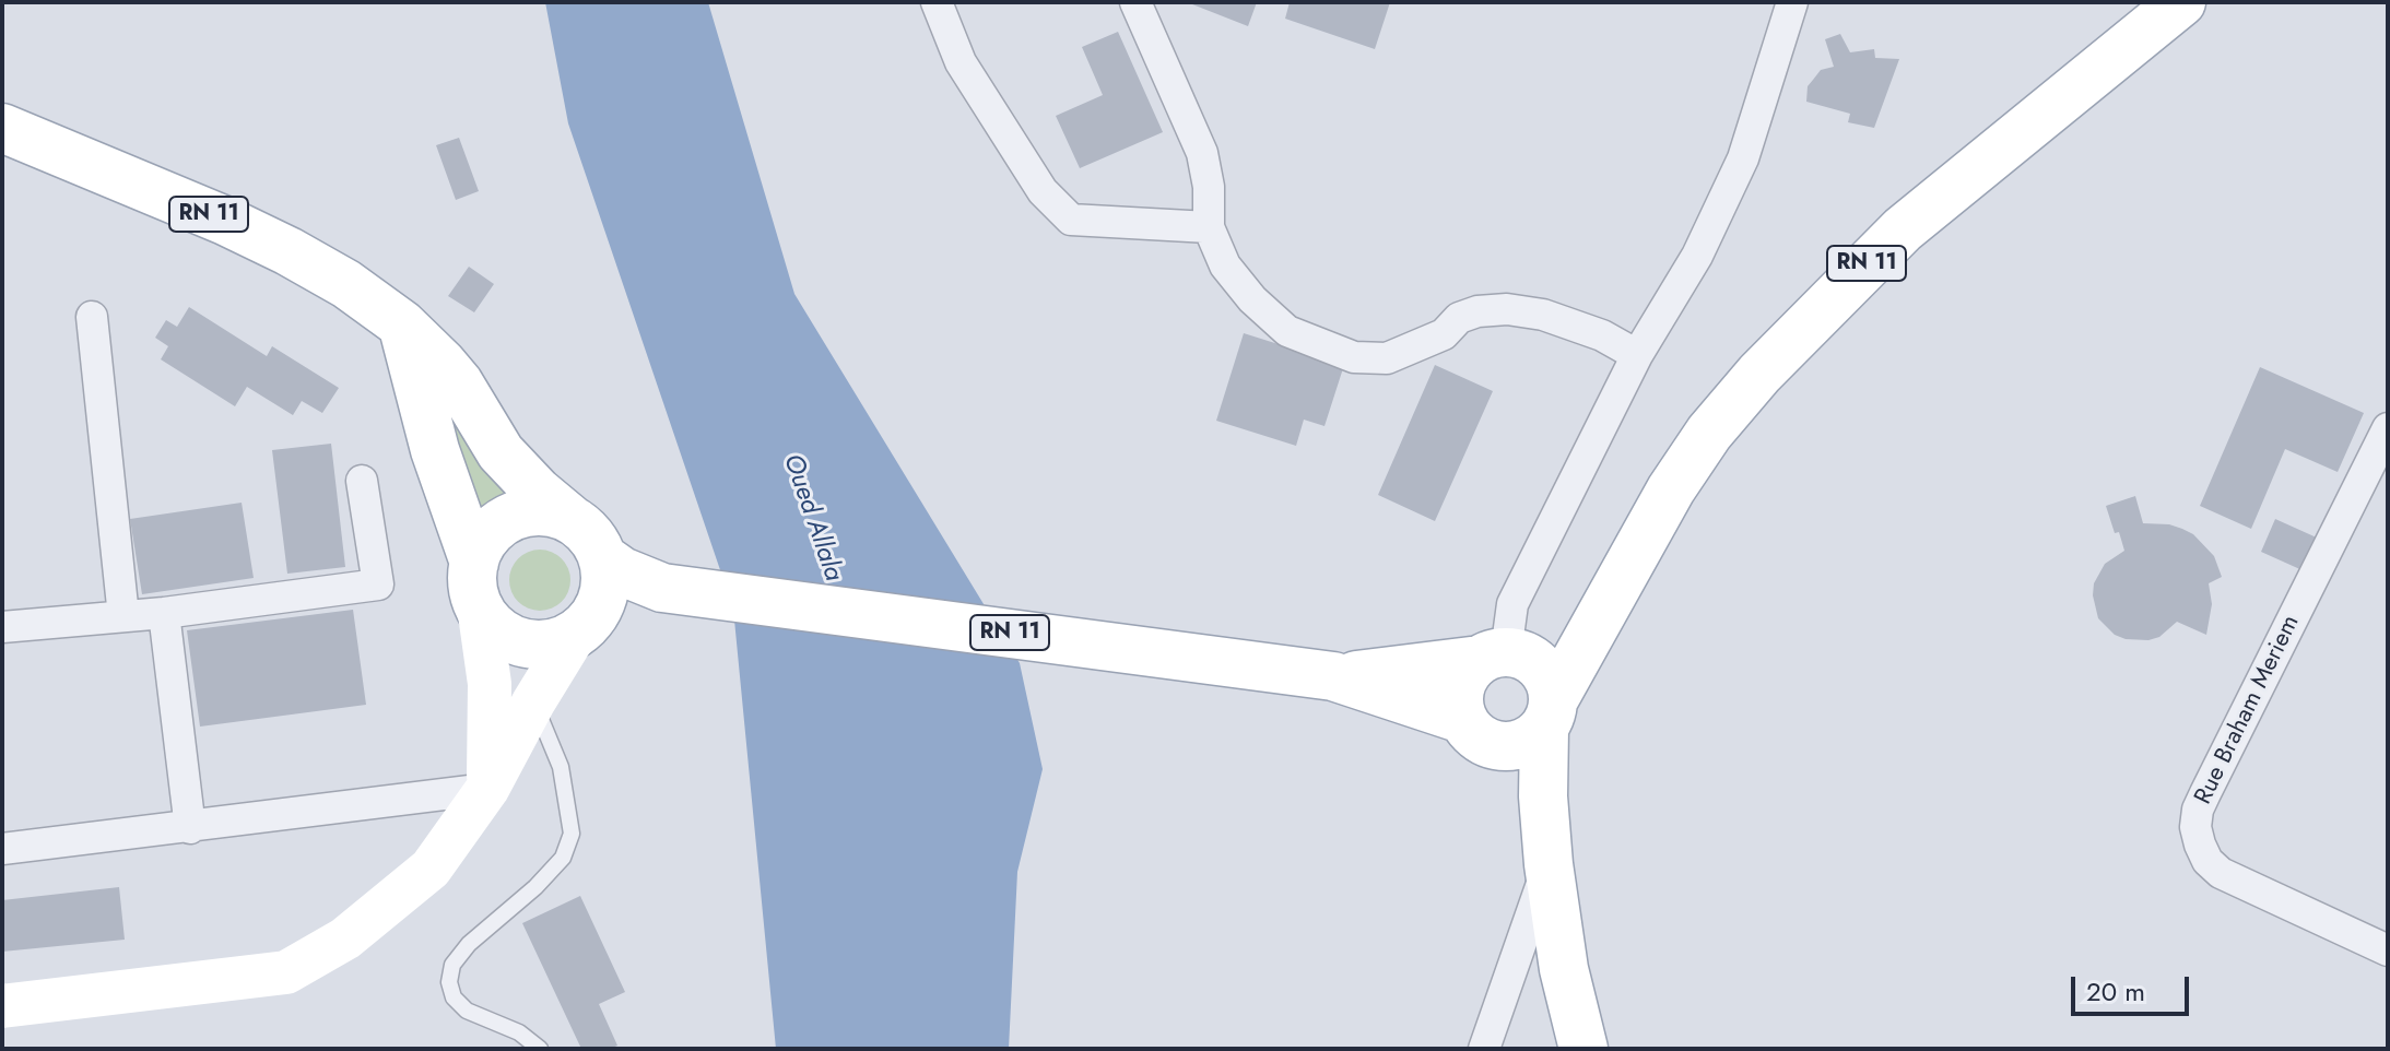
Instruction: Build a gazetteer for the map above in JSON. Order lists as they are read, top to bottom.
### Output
{
  "streets": {
    "main road": ["RN 11"],
    "street": ["Rue Braham Meriem"]
  },
  "water": ["Oued Allala"],
  "scale_bar": "20 m"
}
